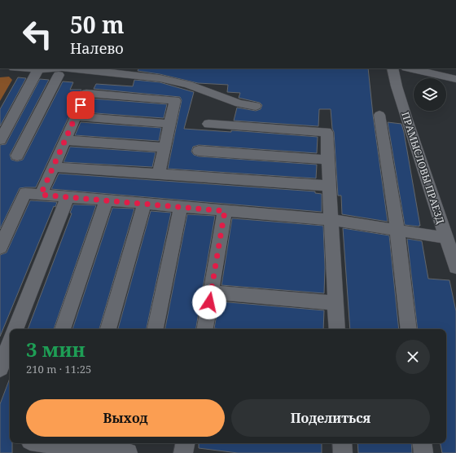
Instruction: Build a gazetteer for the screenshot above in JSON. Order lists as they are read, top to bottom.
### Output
{
  "streets": {
    "street": ["ПРАМЫСЛОВЫ ПРАЕЗД"]
  },
  "page": {
    "turn": ["50 m", "Налево"],
    "heading": ["3 мин", "210 m · 11:25"],
    "buttons": ["Выход", "Поделиться"]
  }
}
